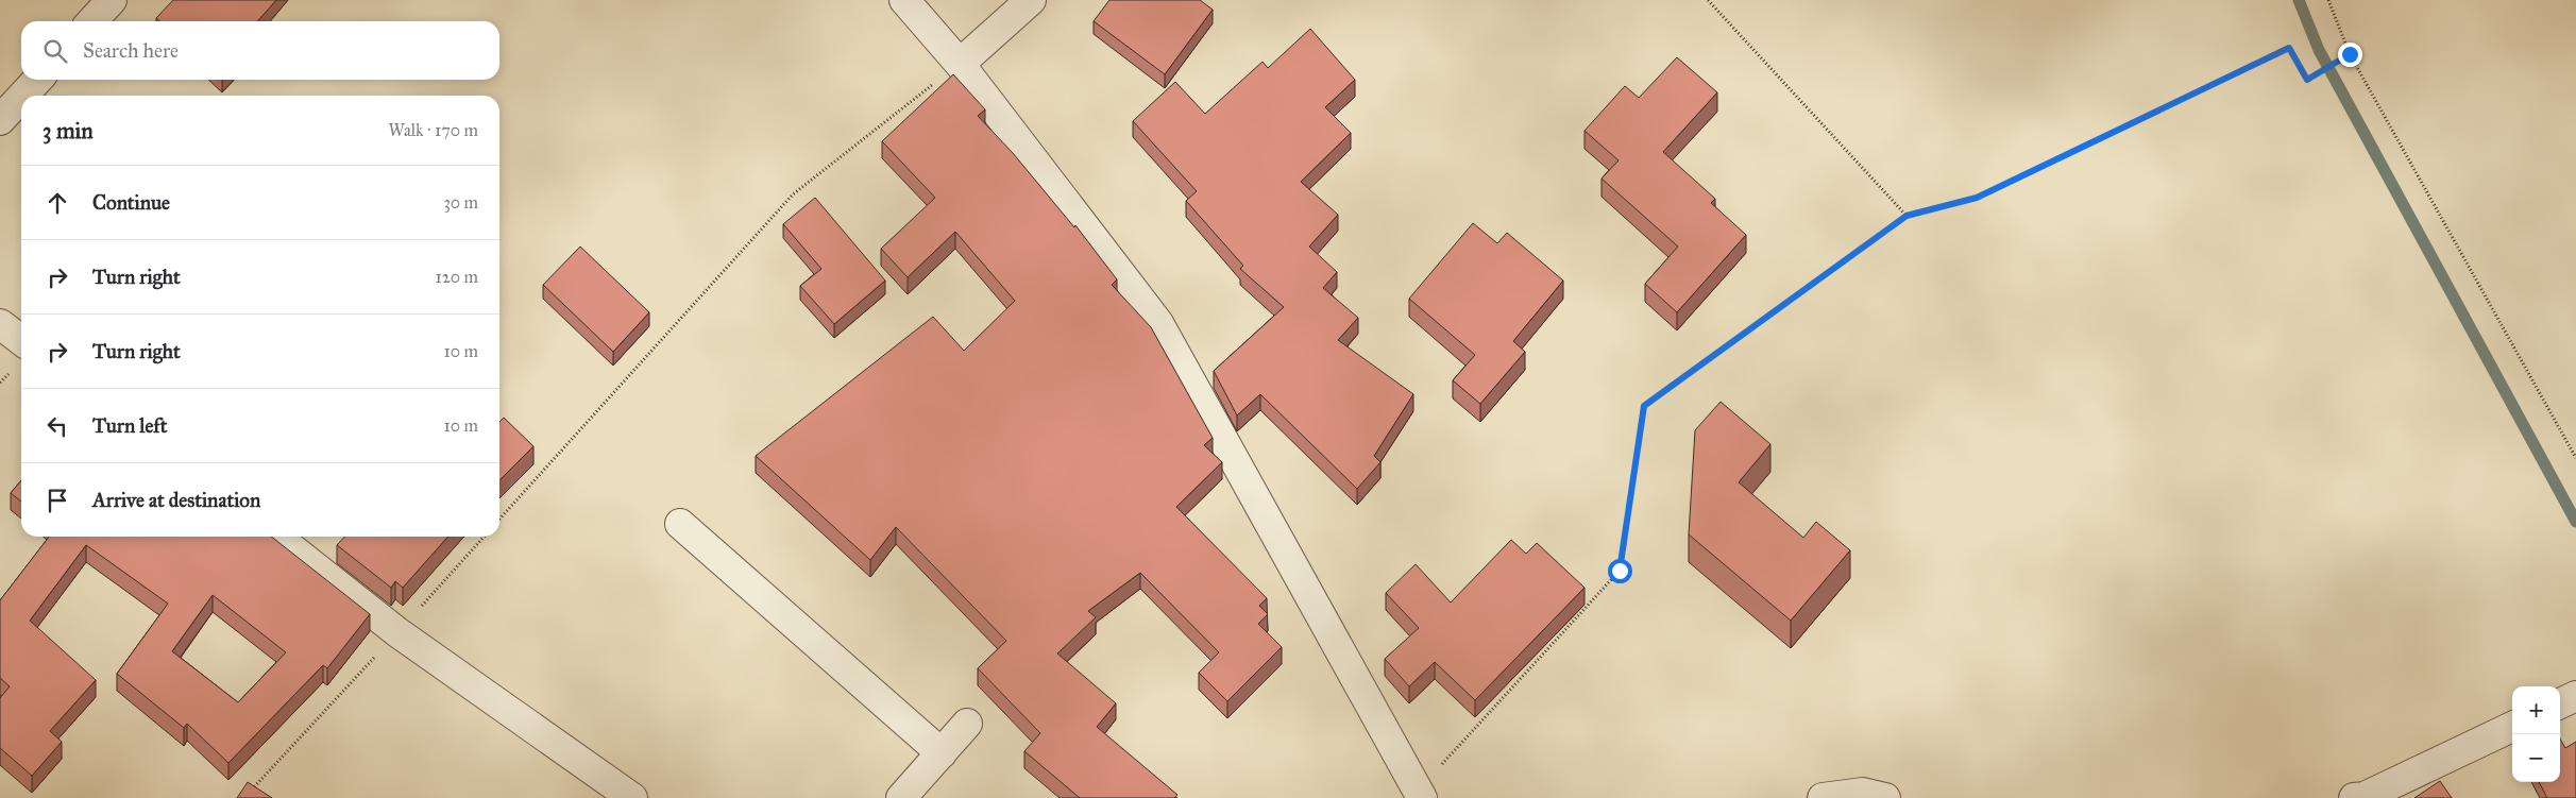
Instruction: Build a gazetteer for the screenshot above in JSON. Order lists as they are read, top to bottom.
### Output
{
  "page": {
    "search": "Search here",
    "heading": ["3 min", "Walk · 170 m"],
    "list": [
      ["Continue", "30 m"],
      ["Turn right", "120 m"],
      ["Turn right", "10 m"],
      ["Turn left", "10 m"],
      "Arrive at destination"
    ],
    "map_buttons": ["+", "−"]
  }
}
